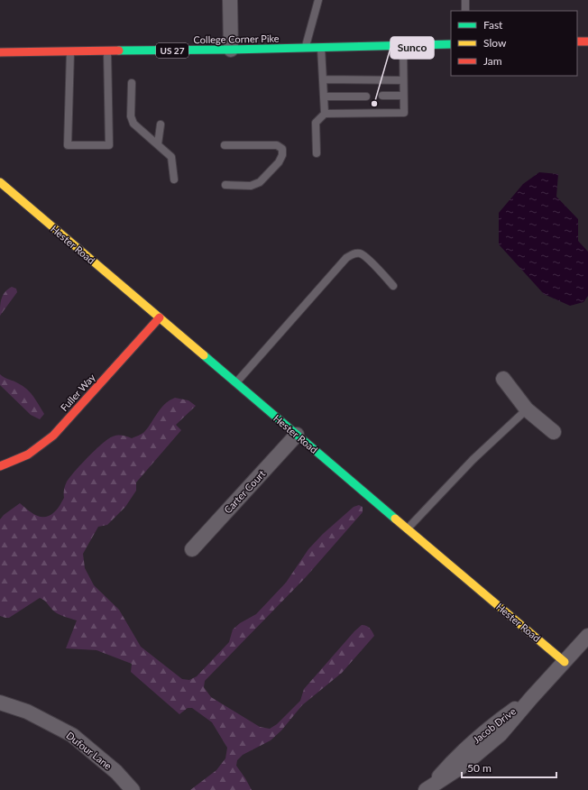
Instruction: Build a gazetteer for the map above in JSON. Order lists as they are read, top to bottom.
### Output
{
  "streets": {
    "main road": [
      "College Corner Pike",
      "US 27",
      "Hester Road",
      "Fuller Way"
    ],
    "street": ["Carter Court", "Jacob Drive", "Dufour Lane"]
  },
  "crossings": [
    ["Hester Road", "Fuller Way"],
    ["Hester Road", "Carter Court"],
    ["Hester Road", "Jacob Drive"]
  ],
  "places": ["Sunco"],
  "legend": ["Fast", "Slow", "Jam"],
  "scale_bar": "50 m"
}
